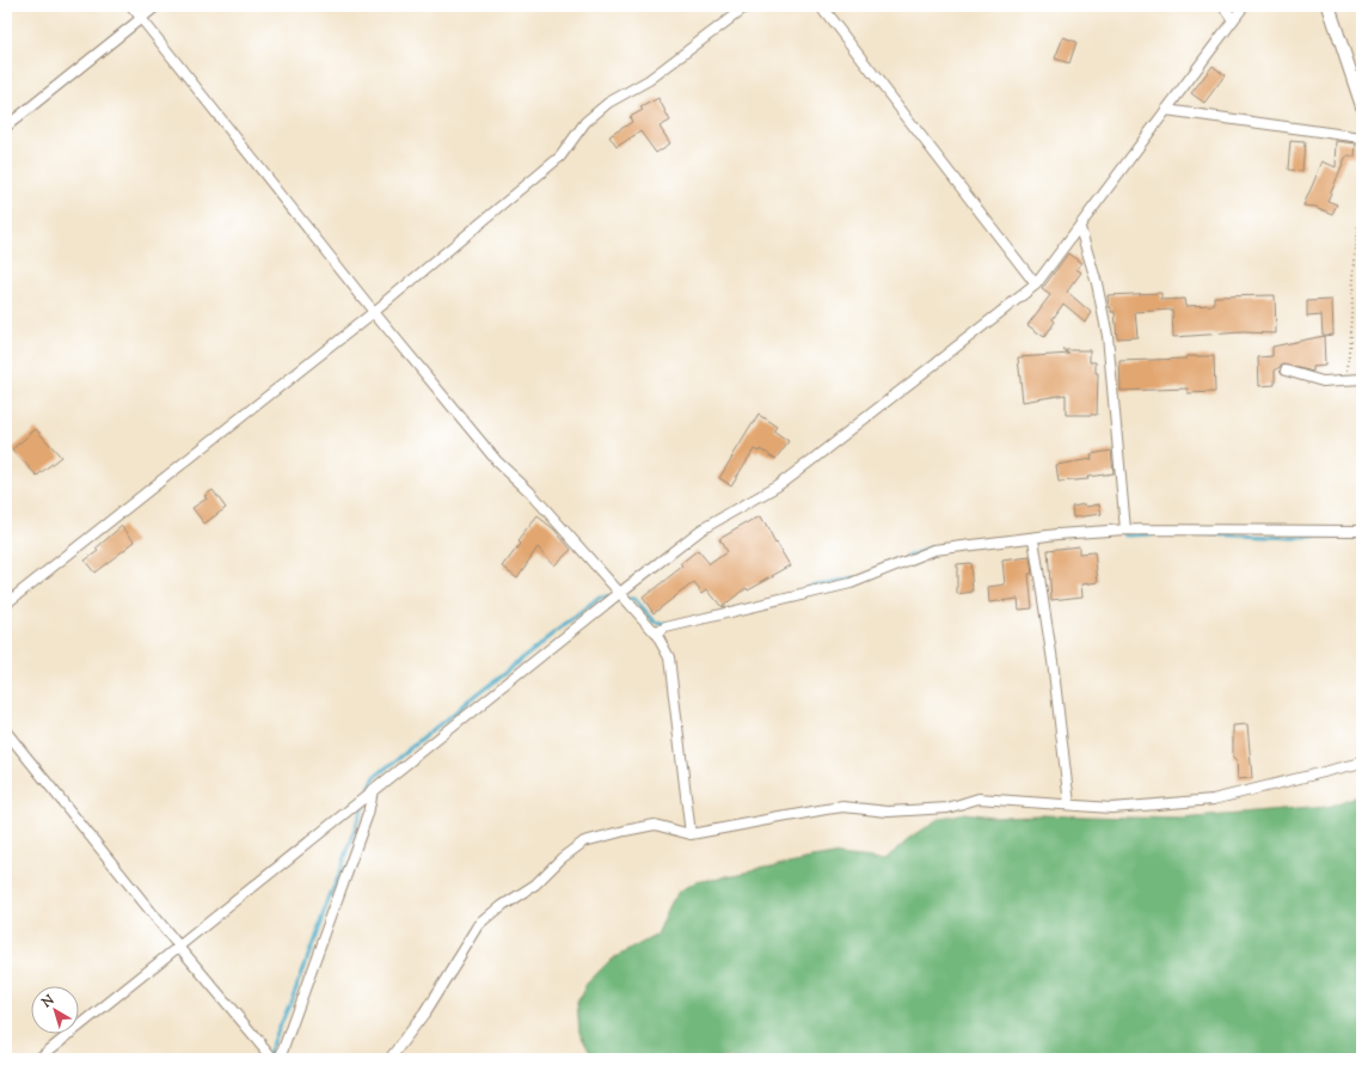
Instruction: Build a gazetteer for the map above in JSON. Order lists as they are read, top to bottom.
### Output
{
  "north": "top left"
}
